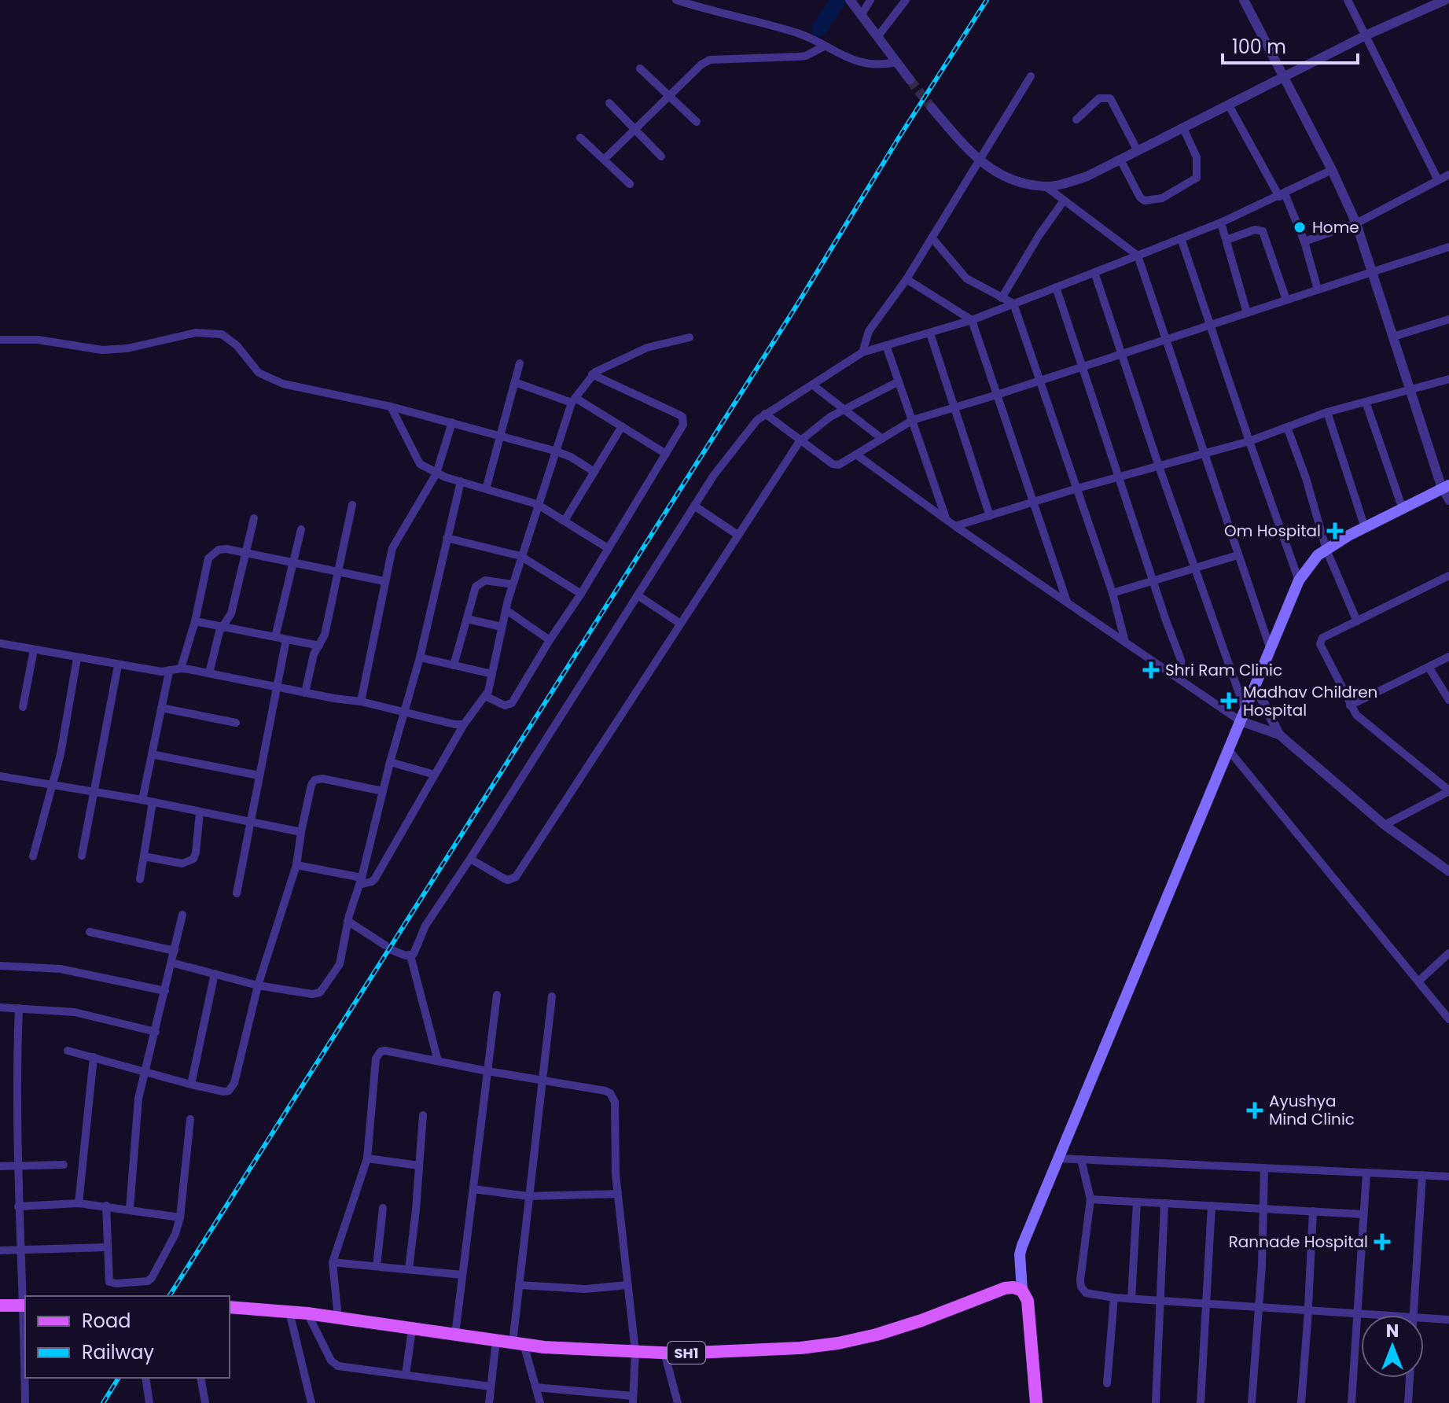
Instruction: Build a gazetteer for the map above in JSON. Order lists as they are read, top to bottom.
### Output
{
  "streets": {
    "main road": ["SH1"]
  },
  "places": {
    "other": ["Home"],
    "health": [
      "Om Hospital",
      "Shri Ram Clinic",
      "Madhav Children Hospital",
      "Ayushya Mind Clinic",
      "Rannade Hospital"
    ]
  },
  "legend": ["Road", "Railway"],
  "scale_bar": "100 m",
  "north": "top"
}
